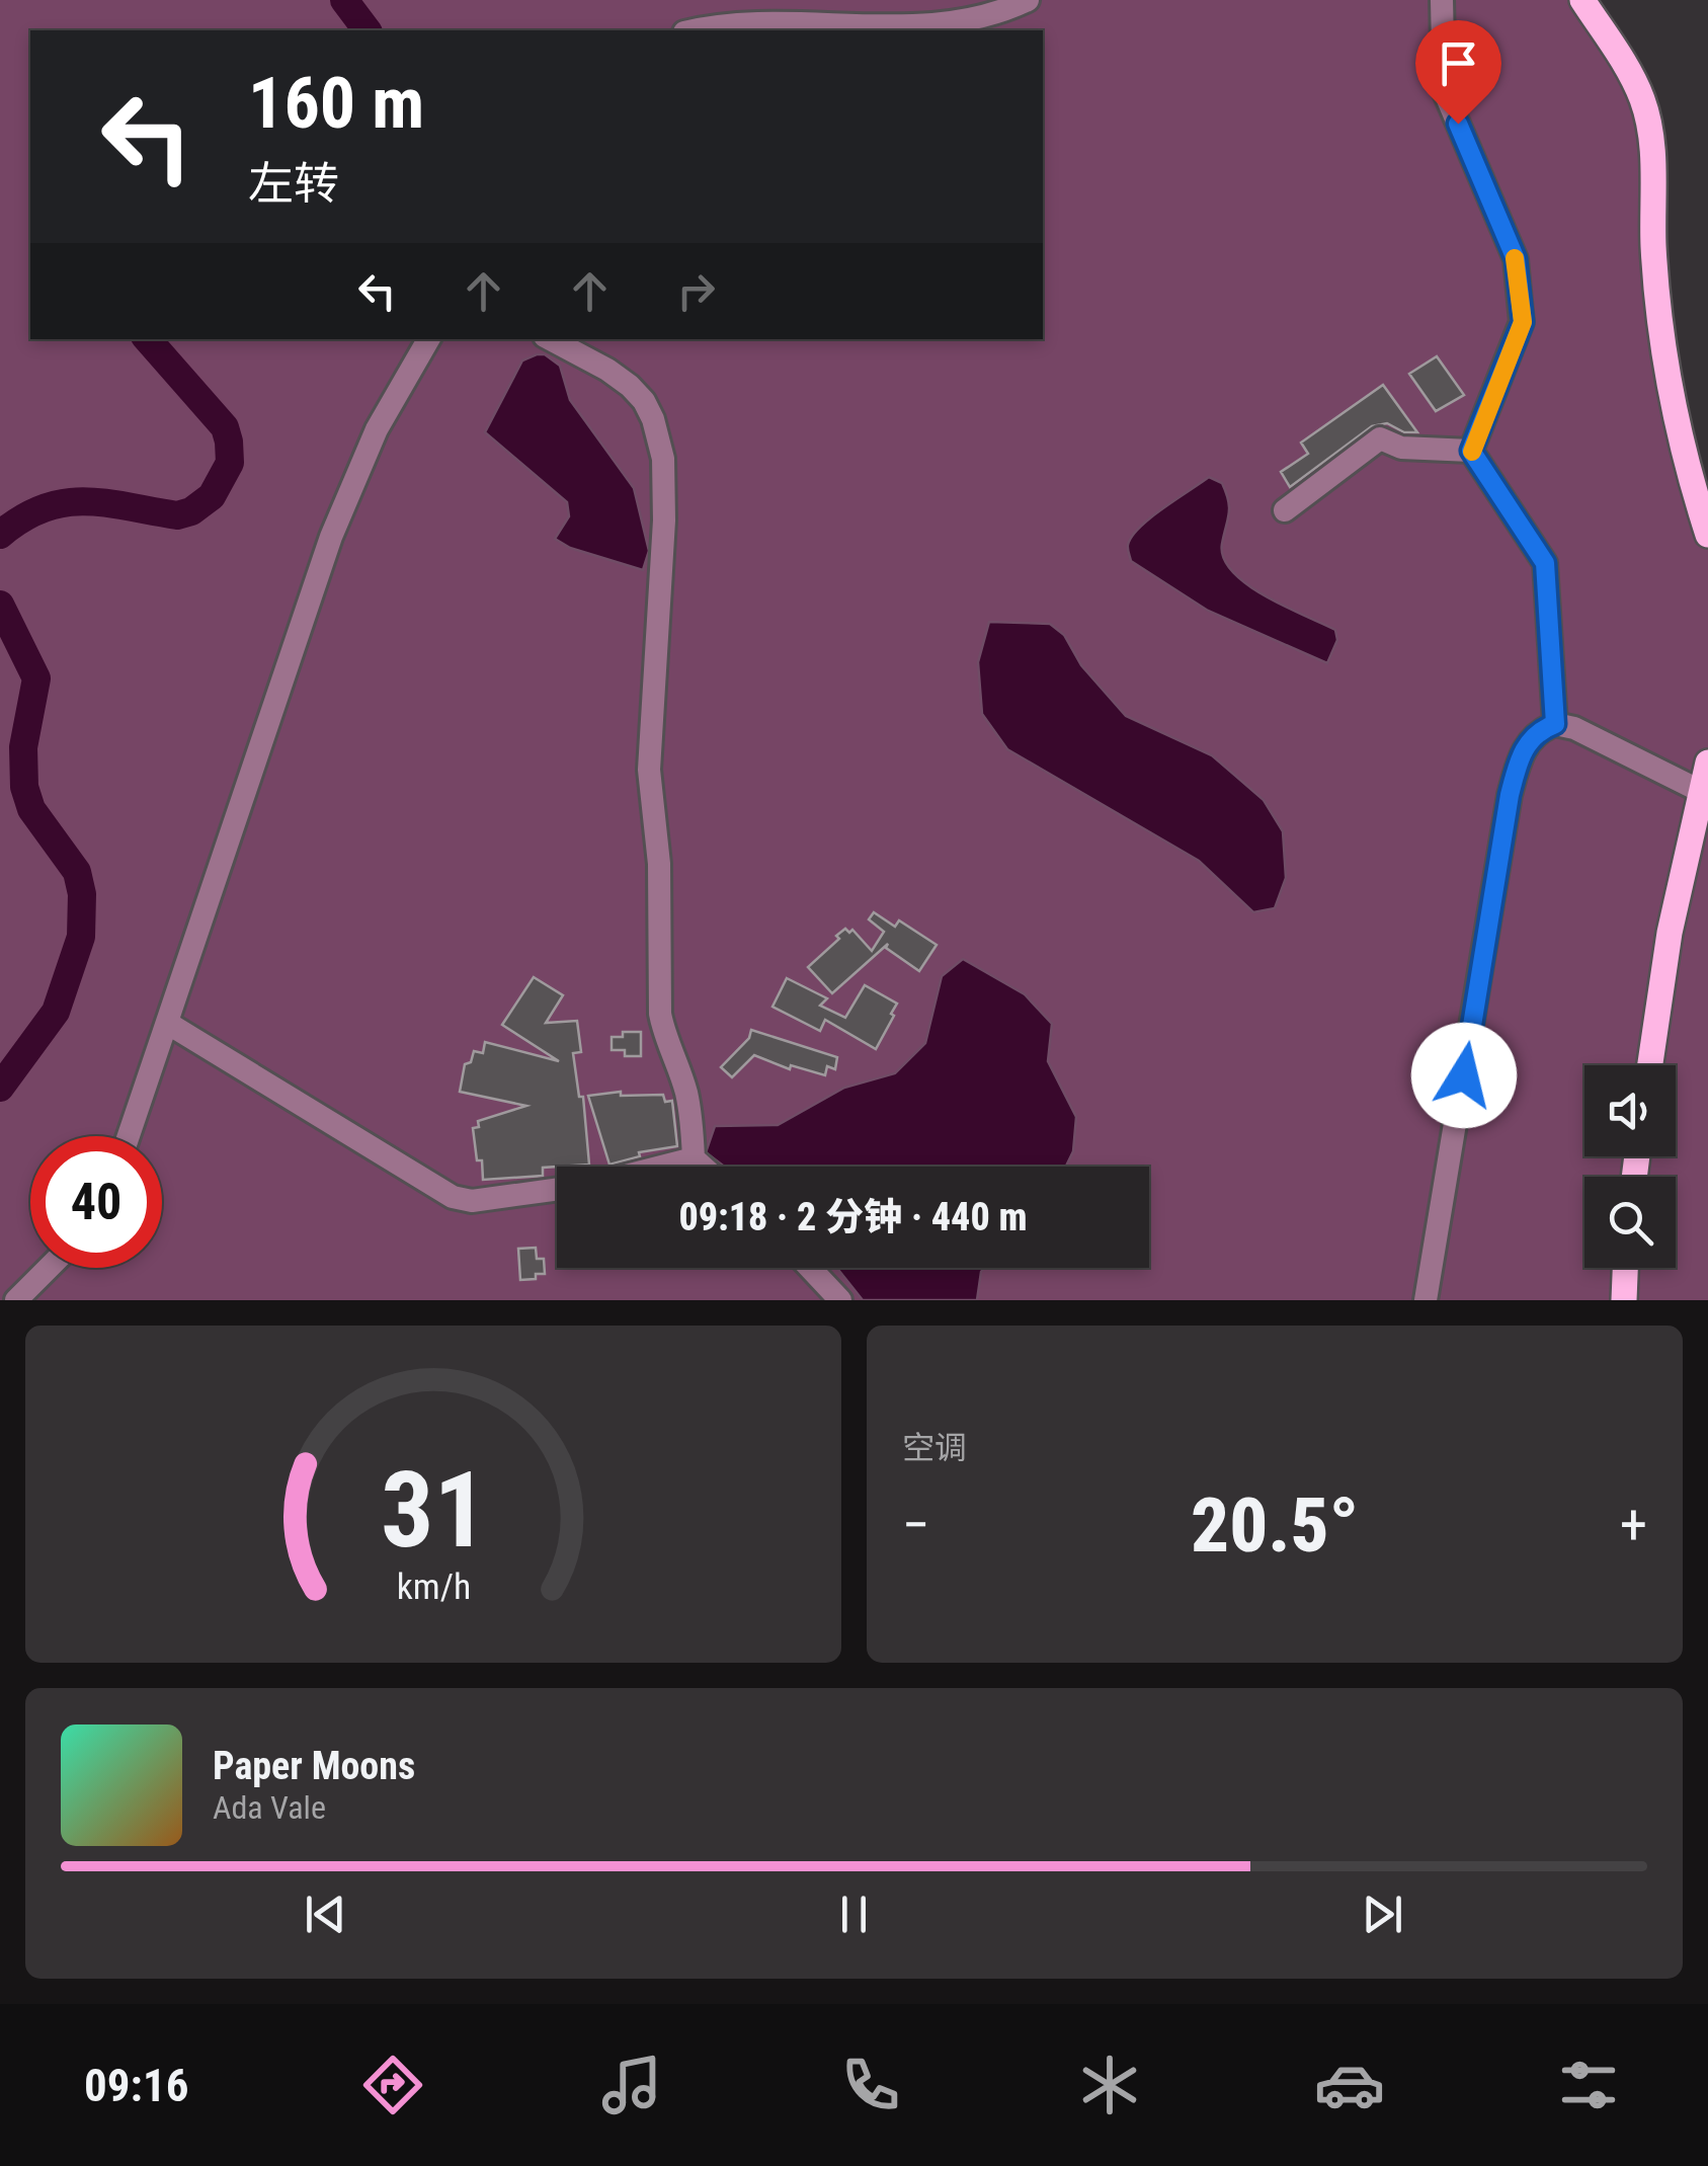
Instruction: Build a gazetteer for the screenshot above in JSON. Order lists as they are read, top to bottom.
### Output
{
  "page": {
    "turn": ["160 m", "左转"],
    "limit": "40",
    "trip": "09:18 · 2 分钟 · 440 m",
    "tile": "空调",
    "heat": ["−", "20.5°", "+"],
    "song": ["Paper Moons", "Ada Vale"],
    "tabs": "09:16",
    "gauge": ["31", "km/h"]
  }
}
